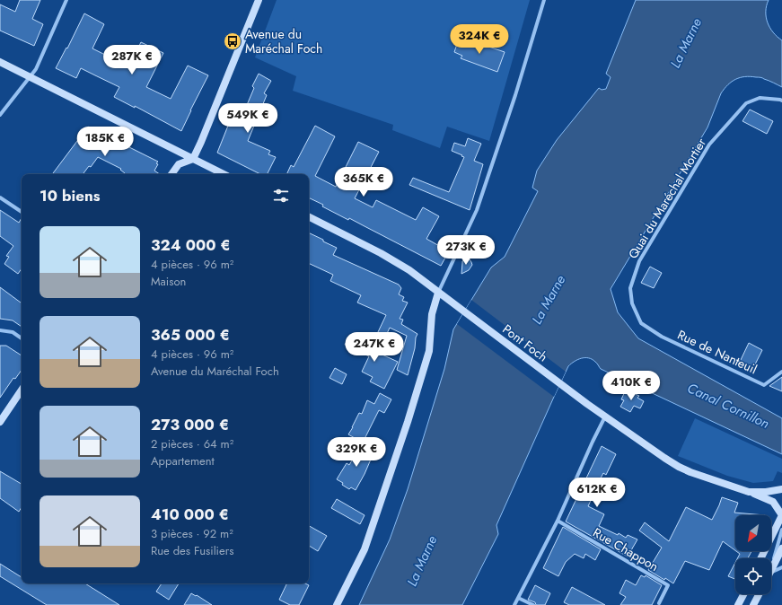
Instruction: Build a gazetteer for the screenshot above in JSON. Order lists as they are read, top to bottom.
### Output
{
  "streets": {
    "main road": ["Pont Foch"],
    "street": ["Quai du Maréchal Mortier", "Rue de Nanteuil", "Rue Chappon"]
  },
  "crossings": [
    ["Quai du Maréchal Mortier", "Rue de Nanteuil"]
  ],
  "water": ["La Marne", "Canal Cornillon"],
  "places": {
    "bus stop": ["Avenue du Maréchal Foch"]
  },
  "north": "bottom left",
  "page": {
    "price": [
      "324K €",
      "287K €",
      "549K €",
      "185K €",
      "365K €",
      "273K €",
      "247K €",
      "410K €",
      "329K €",
      "612K €"
    ],
    "heading": "10 biens",
    "list": [
      {
        "name": "324 000 €",
        "note": "4 pièces · 96 m² · Maison"
      },
      {
        "name": "365 000 €",
        "note": "4 pièces · 96 m² · Avenue du Maréchal Foch"
      },
      {
        "name": "273 000 €",
        "note": "2 pièces · 64 m² · Appartement"
      },
      {
        "name": "410 000 €",
        "note": "3 pièces · 92 m² · Rue des Fusiliers"
      }
    ]
  }
}
